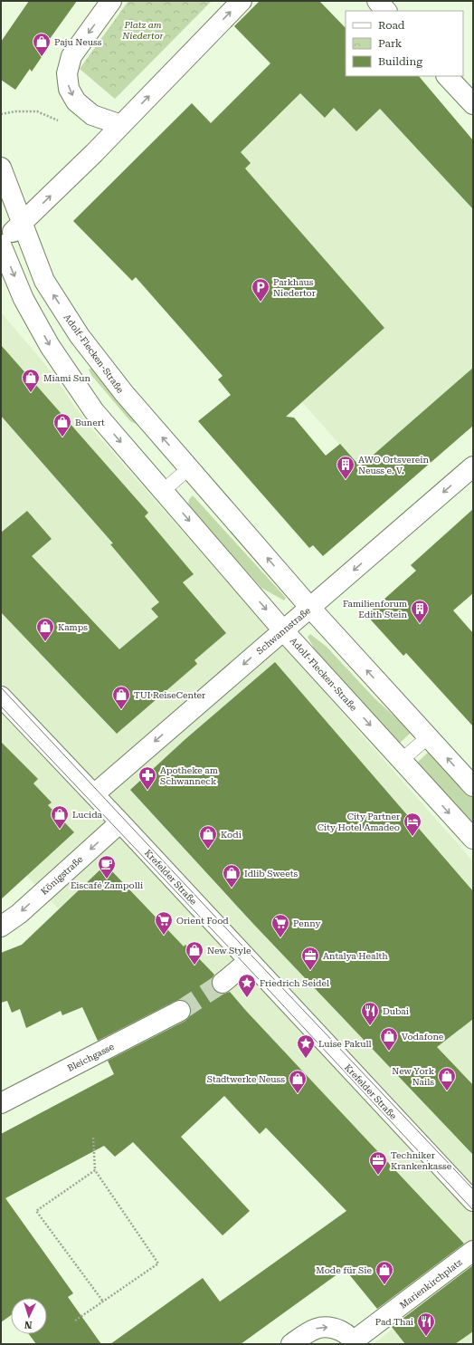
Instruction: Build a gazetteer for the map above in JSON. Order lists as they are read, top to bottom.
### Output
{
  "streets": {
    "street": [
      "Adolf-Flecken-Straße",
      "Schwannstraße",
      "Königstraße",
      "Krefelder Straße",
      "Bleichgasse",
      "Marienkirchplatz"
    ]
  },
  "crossings": [
    ["Adolf-Flecken-Straße", "Schwannstraße"],
    ["Schwannstraße", "Krefelder Straße"],
    ["Königstraße", "Krefelder Straße"]
  ],
  "one_way": ["Schwannstraße", "Königstraße"],
  "parks": ["Platz am Niedertor"],
  "places": {
    "shop": [
      "Paju Neuss",
      "Miami Sun",
      "Bunert",
      "Kamps",
      "TUI ReiseCenter",
      "Lucida",
      "Kodi",
      "Idlib Sweets",
      "New Style",
      "Vodafone",
      "New York Nails",
      "Stadtwerke Neuss",
      "Mode für Sie"
    ],
    "parking": ["Parkhaus Niedertor"],
    "building": ["AWO Ortsverein Neuss e. V.", "Familienforum Edith Stein"],
    "pharmacy": ["Apotheke am Schwanneck"],
    "hotel": ["City Partner City Hotel Amadeo"],
    "cafe": ["Eiscafé Zampolli"],
    "supermarket": ["Orient Food", "Penny"],
    "office": ["Antalya Health", "Techniker Krankenkasse"],
    "place": ["Friedrich Seidel", "Luise Pakull"],
    "restaurant": ["Dubai", "Pad Thai"]
  },
  "legend": ["Road", "Park", "Building"],
  "north": "bottom"
}
